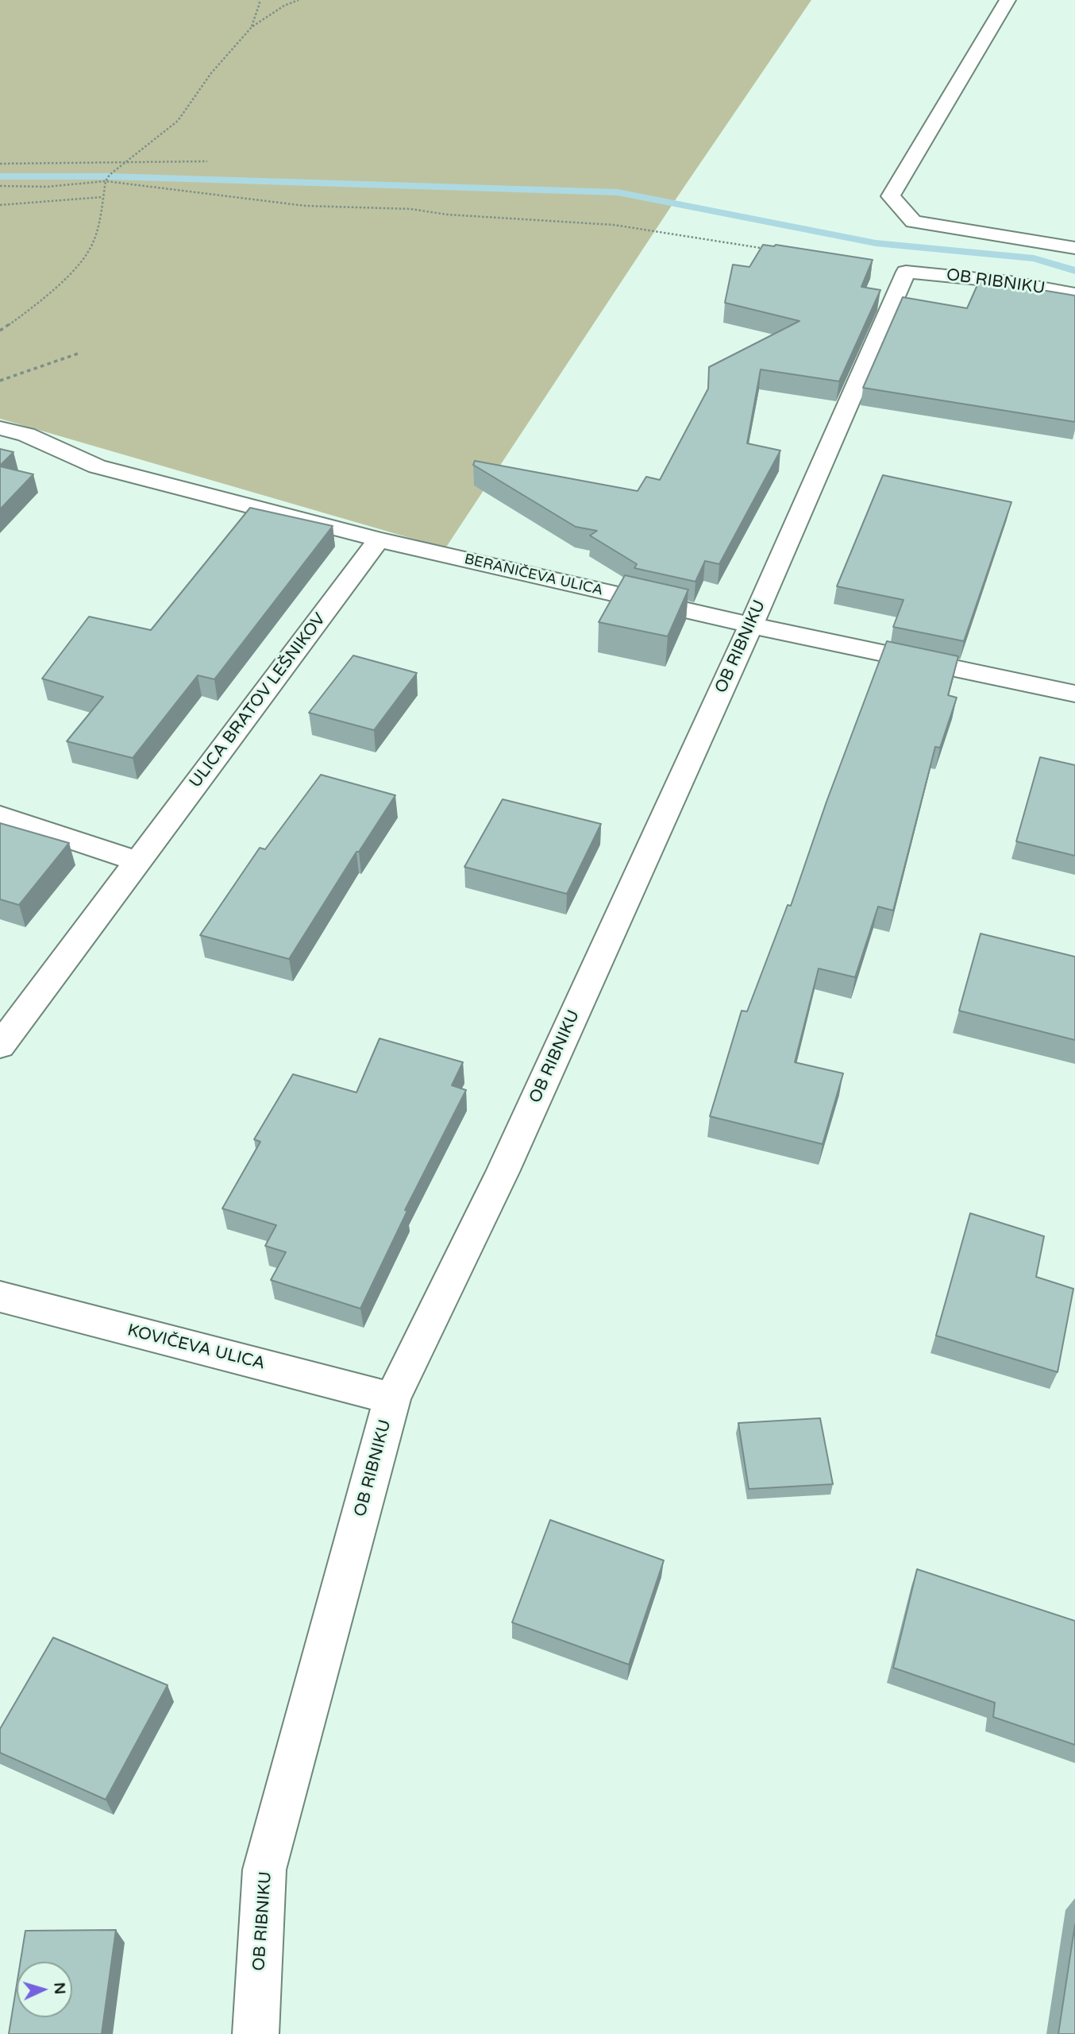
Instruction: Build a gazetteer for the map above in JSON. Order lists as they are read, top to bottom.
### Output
{
  "streets": {
    "street": [
      "OB RIBNIKU",
      "BERANIČEVA ULICA",
      "ULICA BRATOV LEŠNIKOV",
      "KOVIČEVA ULICA"
    ]
  },
  "crossings": [
    ["OB RIBNIKU", "BERANIČEVA ULICA"],
    ["OB RIBNIKU", "KOVIČEVA ULICA"],
    ["BERANIČEVA ULICA", "ULICA BRATOV LEŠNIKOV"]
  ],
  "north": "right"
}
